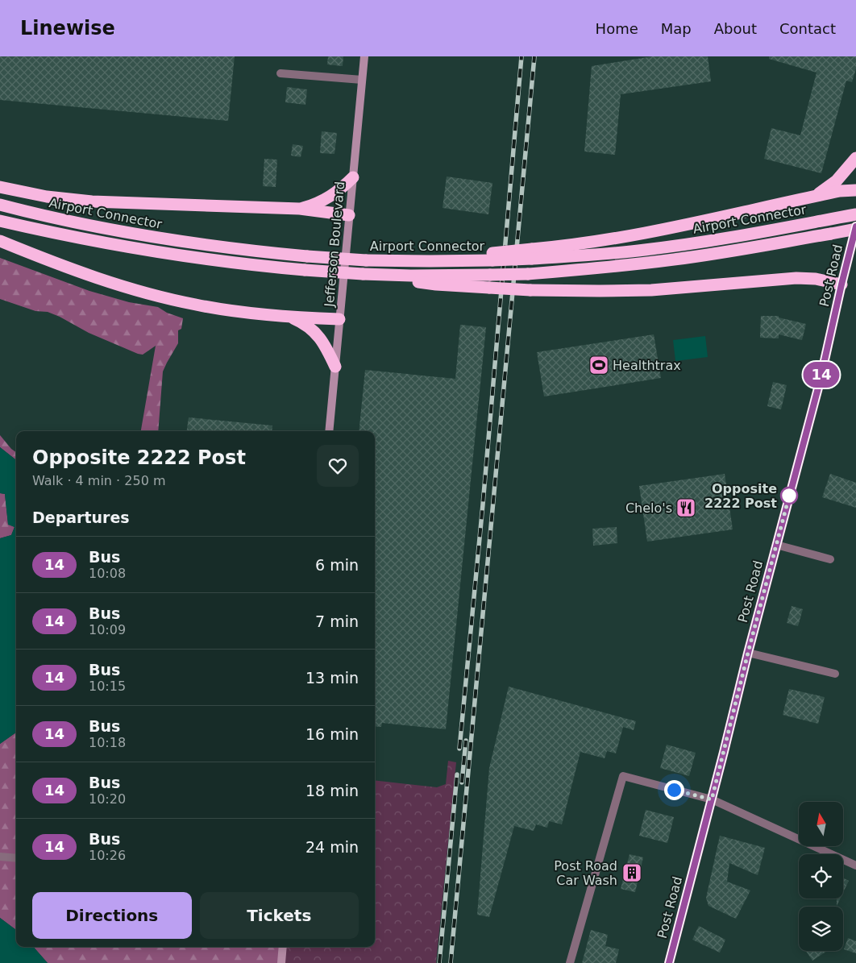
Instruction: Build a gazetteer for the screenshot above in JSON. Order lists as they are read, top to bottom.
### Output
{
  "streets": {
    "highway": ["Airport Connector"],
    "main road": ["Jefferson Boulevard", "Post Road"]
  },
  "places": {
    "sports": ["Healthtrax"],
    "other": ["Opposite 2222 Post"],
    "restaurant": ["Chelo's"],
    "building": ["Post Road Car Wash"]
  },
  "lines": ["bus line 14"],
  "north": "top",
  "page": {
    "header": "Linewise",
    "nav": [
      "Home",
      "Map",
      "About",
      "Contact"
    ],
    "on_map": "14",
    "heading": [
      ["Opposite 2222 Post", "Walk · 4 min · 250 m"],
      "Departures"
    ],
    "list": [
      {
        "mark": "14",
        "name": "Bus",
        "note": "10:08",
        "value": "6 min"
      },
      {
        "mark": "14",
        "name": "Bus",
        "note": "10:09",
        "value": "7 min"
      },
      {
        "mark": "14",
        "name": "Bus",
        "note": "10:15",
        "value": "13 min"
      },
      {
        "mark": "14",
        "name": "Bus",
        "note": "10:18",
        "value": "16 min"
      },
      {
        "mark": "14",
        "name": "Bus",
        "note": "10:20",
        "value": "18 min"
      },
      {
        "mark": "14",
        "name": "Bus",
        "note": "10:26",
        "value": "24 min"
      }
    ],
    "buttons": ["Directions", "Tickets"]
  }
}
